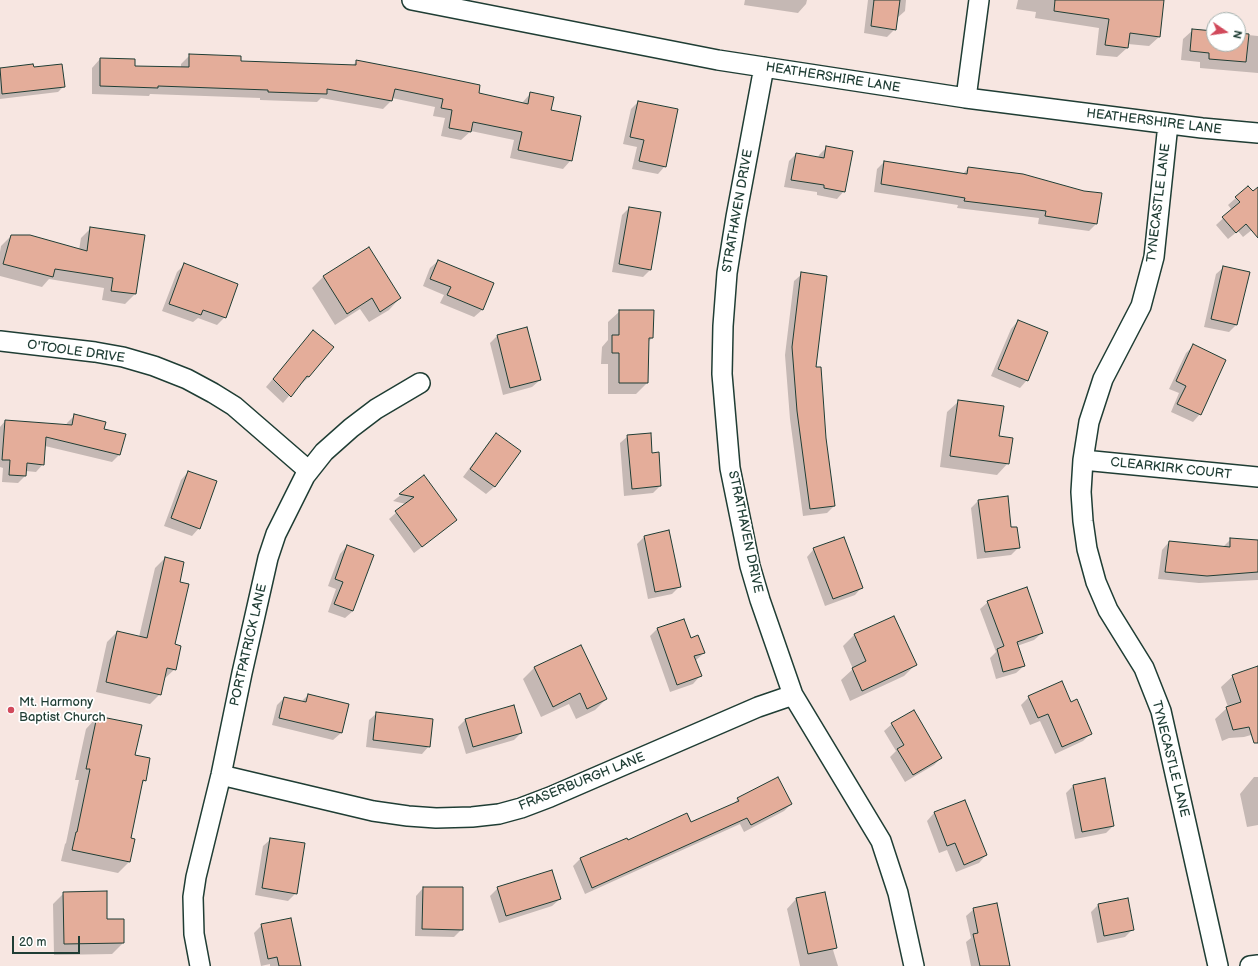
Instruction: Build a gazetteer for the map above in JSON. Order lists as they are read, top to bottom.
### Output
{
  "streets": {
    "street": [
      "HEATHERSHIRE LANE",
      "TYNECASTLE LANE",
      "STRATHAVEN DRIVE",
      "O'TOOLE DRIVE",
      "CLEARKIRK COURT",
      "PORTPATRICK LANE",
      "FRASERBURGH LANE"
    ]
  },
  "crossings": [
    ["HEATHERSHIRE LANE", "TYNECASTLE LANE"],
    ["HEATHERSHIRE LANE", "STRATHAVEN DRIVE"],
    ["TYNECASTLE LANE", "CLEARKIRK COURT"],
    ["STRATHAVEN DRIVE", "FRASERBURGH LANE"],
    ["O'TOOLE DRIVE", "PORTPATRICK LANE"],
    ["PORTPATRICK LANE", "FRASERBURGH LANE"]
  ],
  "places": ["Mt. Harmony Baptist Church"],
  "scale_bar": "20 m",
  "north": "right"
}
